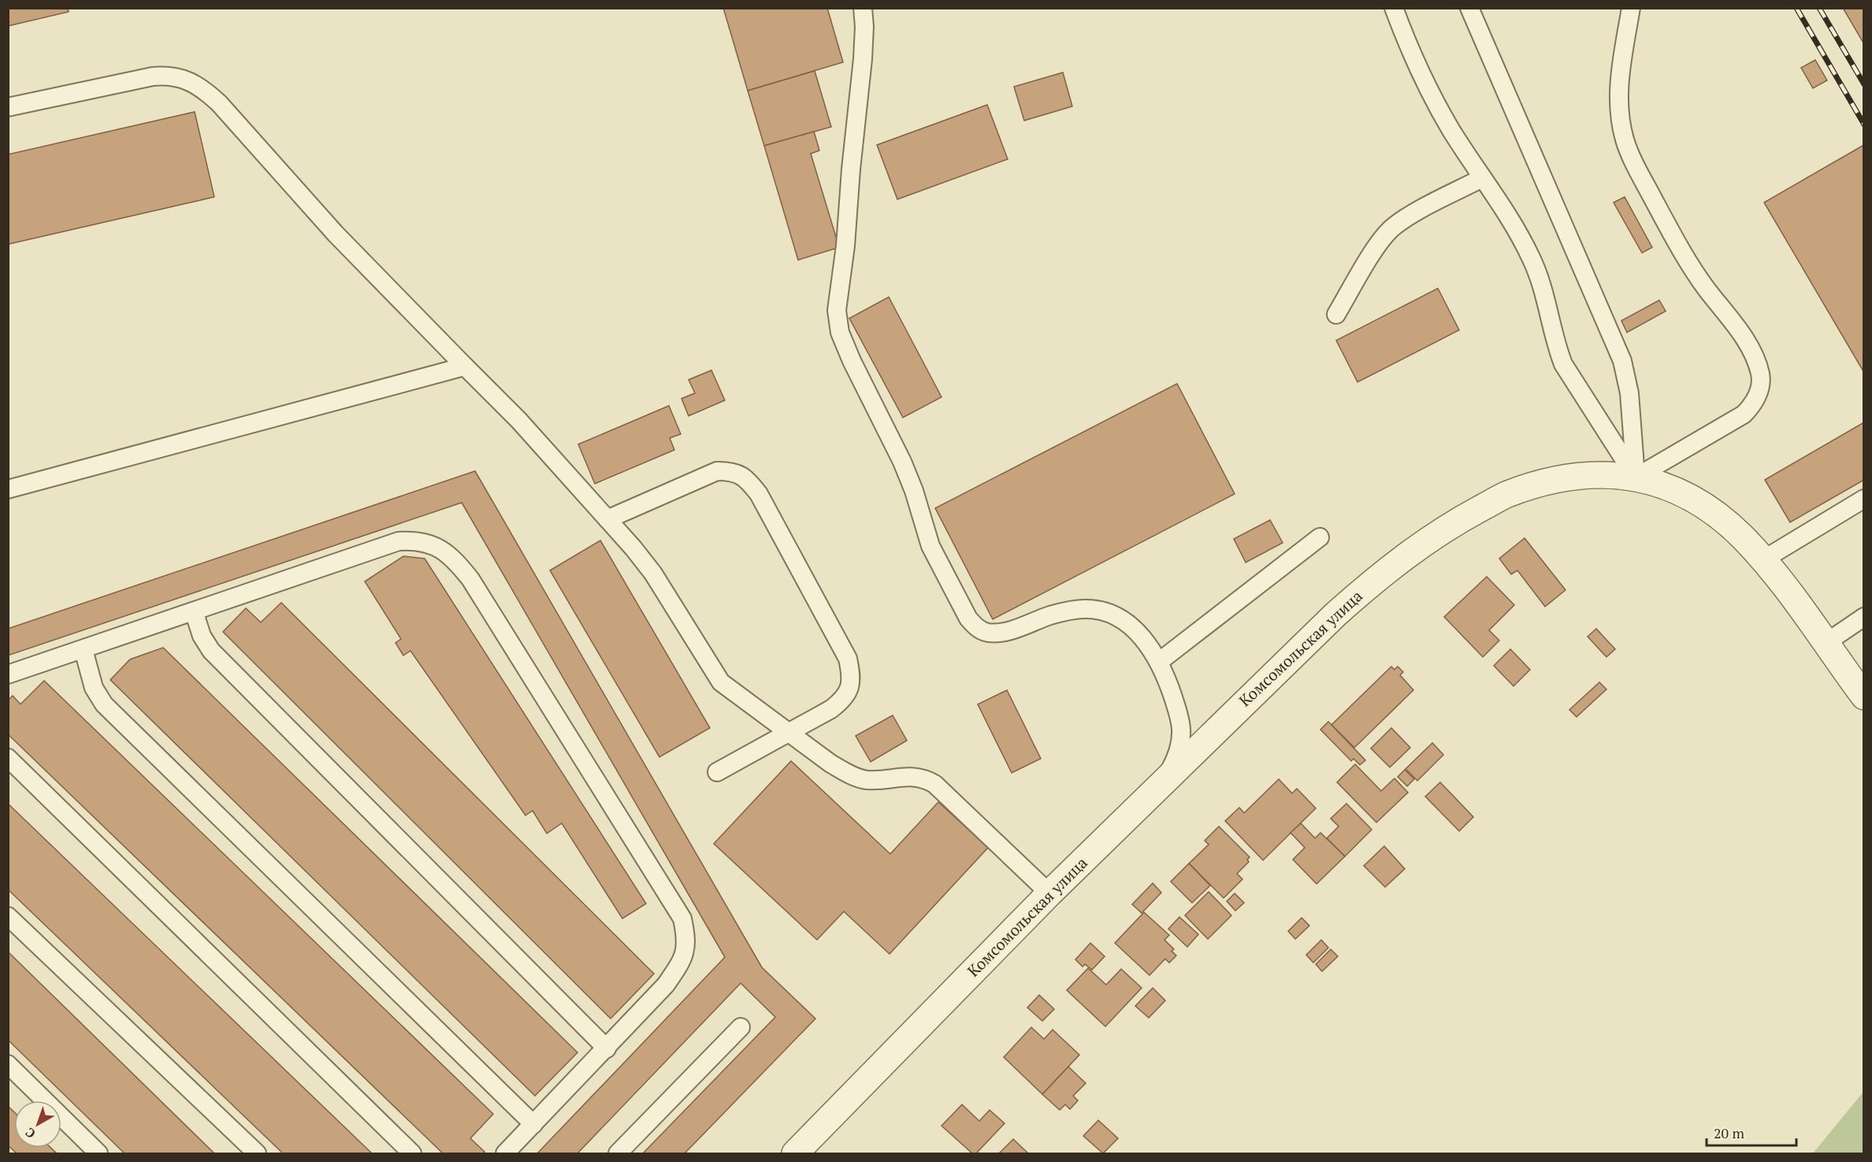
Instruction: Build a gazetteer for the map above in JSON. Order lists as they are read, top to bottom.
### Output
{
  "streets": {
    "street": ["Комсомольская улица"]
  },
  "scale_bar": "20 m",
  "north": "bottom left"
}
